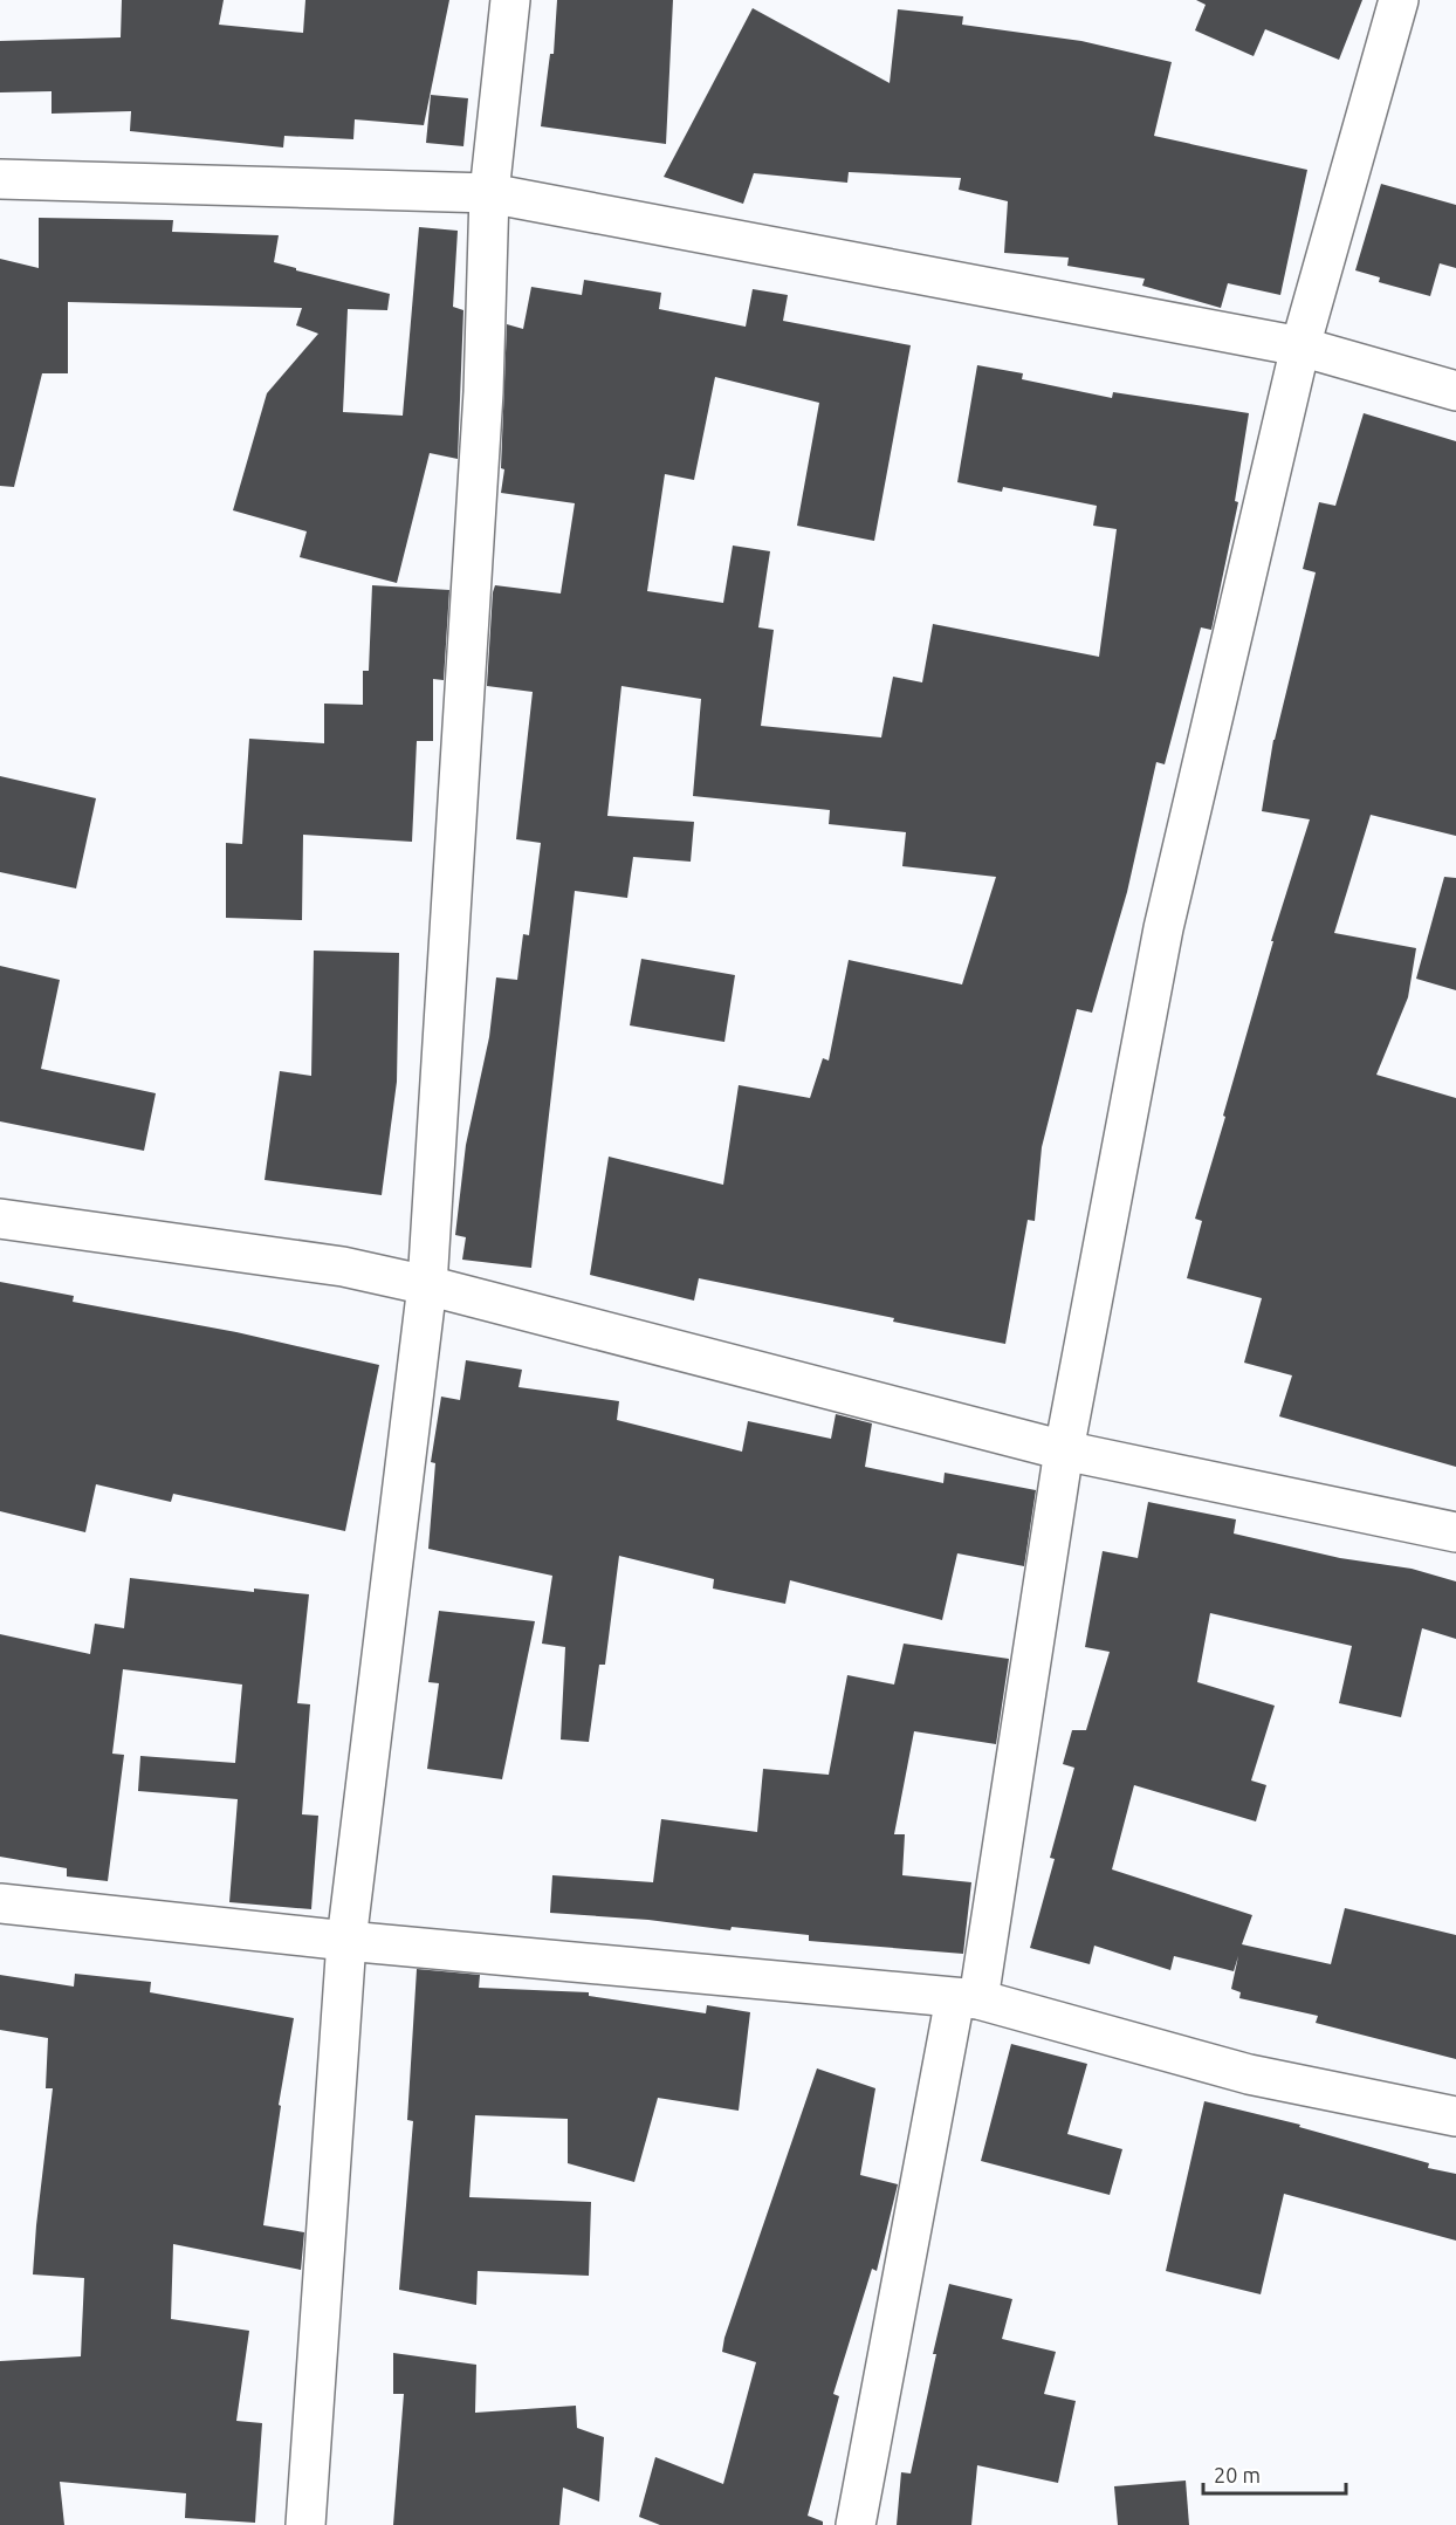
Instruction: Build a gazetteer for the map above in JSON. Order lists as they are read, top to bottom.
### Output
{
  "scale_bar": "20 m"
}
